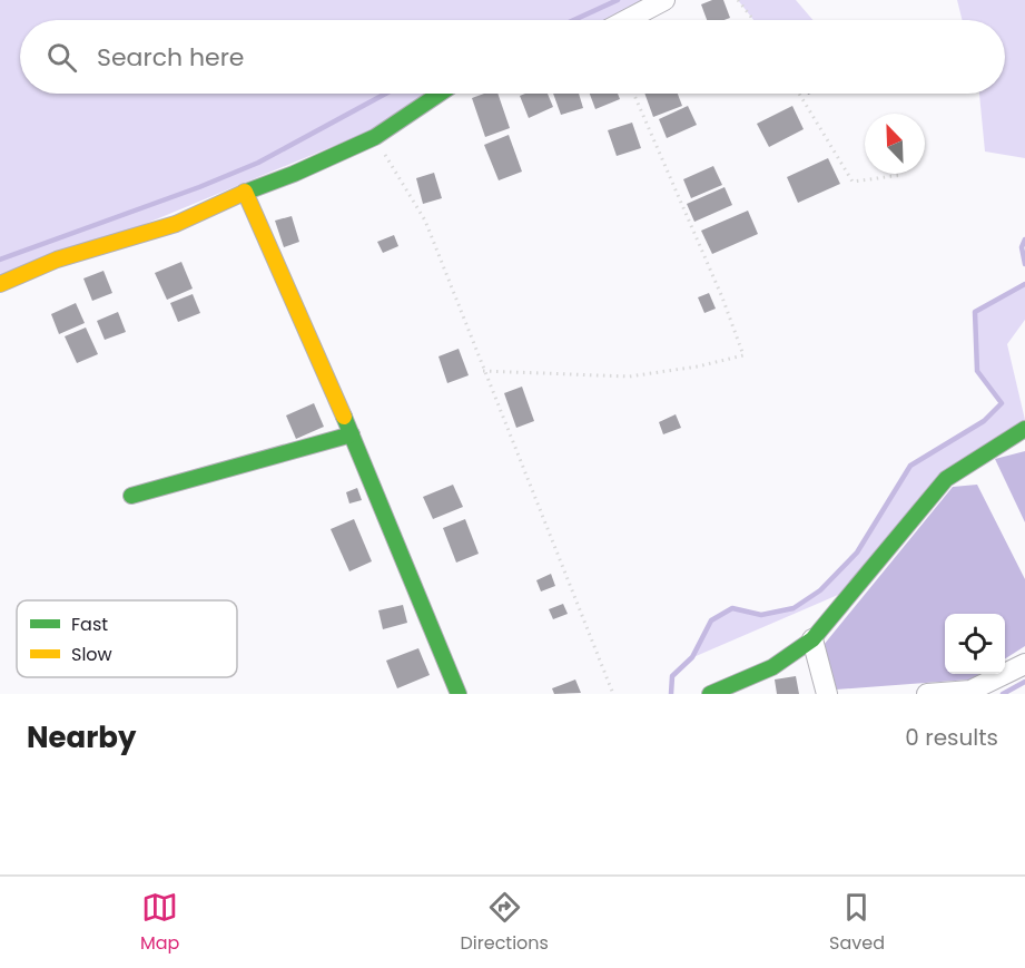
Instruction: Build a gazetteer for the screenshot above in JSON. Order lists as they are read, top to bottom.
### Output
{
  "legend": ["Fast", "Slow"],
  "north": "top left",
  "page": {
    "search": "Search here",
    "heading": ["Nearby", "0 results"],
    "nav": ["Map", "Directions", "Saved"]
  }
}
